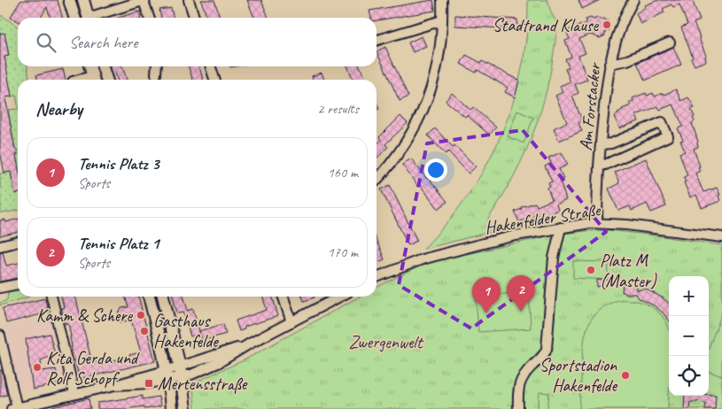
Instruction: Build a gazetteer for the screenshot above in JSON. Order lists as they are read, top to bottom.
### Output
{
  "streets": {
    "street": ["Am Forstacker", "Hakenfelder Straße"]
  },
  "crossings": [
    ["Am Forstacker", "Hakenfelder Straße"]
  ],
  "parks": ["Zwergenwelt"],
  "places": {
    "other": [
      "Stadtrand Klause",
      "Platz M (Master)",
      "Kamm & Schere",
      "Gasthaus Hakenfelde",
      "Kita Gerda und Rolf Schopf",
      "Sportstadion Hakenfelde"
    ],
    "transit": ["Mertensstraße"]
  },
  "page": {
    "search": "Search here",
    "heading": ["Nearby", "2 results"],
    "list": [
      {
        "mark": "1",
        "name": "Tennis Platz 3",
        "note": "Sports",
        "value": "160 m"
      },
      {
        "mark": "2",
        "name": "Tennis Platz 1",
        "note": "Sports",
        "value": "170 m"
      }
    ],
    "pins": ["2", "1"],
    "map_buttons": ["+", "−"]
  }
}
